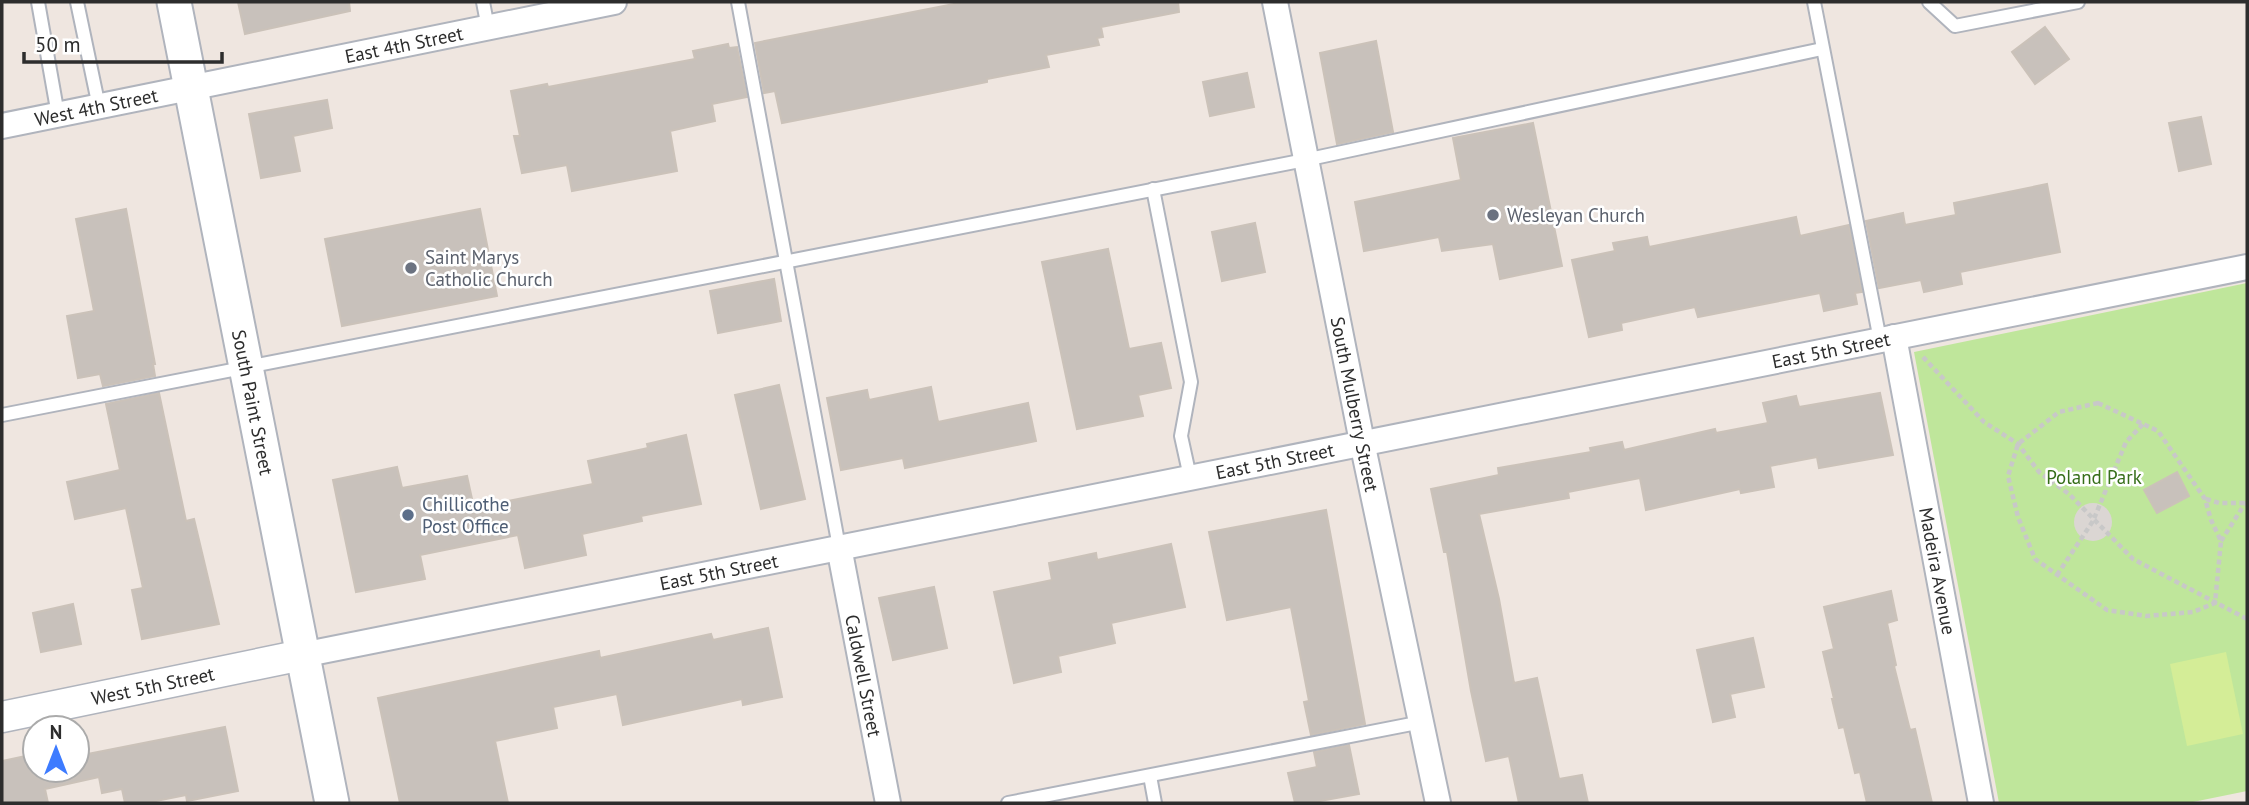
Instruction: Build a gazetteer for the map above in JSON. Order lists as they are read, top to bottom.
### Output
{
  "streets": {
    "main road": ["South Paint Street"],
    "street": [
      "East 4th Street",
      "West 4th Street",
      "East 5th Street",
      "South Mulberry Street",
      "Madeira Avenue",
      "Caldwell Street",
      "West 5th Street"
    ]
  },
  "crossings": [
    ["East 4th Street", "West 4th Street"],
    ["East 4th Street", "South Paint Street"],
    ["West 4th Street", "South Paint Street"],
    ["East 5th Street", "South Paint Street"],
    ["East 5th Street", "South Mulberry Street"],
    ["East 5th Street", "Madeira Avenue"],
    ["East 5th Street", "Caldwell Street"],
    ["East 5th Street", "West 5th Street"],
    ["South Paint Street", "West 5th Street"]
  ],
  "parks": ["Poland Park"],
  "places": ["Wesleyan Church", "Saint Marys Catholic Church", "Chillicothe Post Office"],
  "scale_bar": "50 m",
  "north": "top"
}
